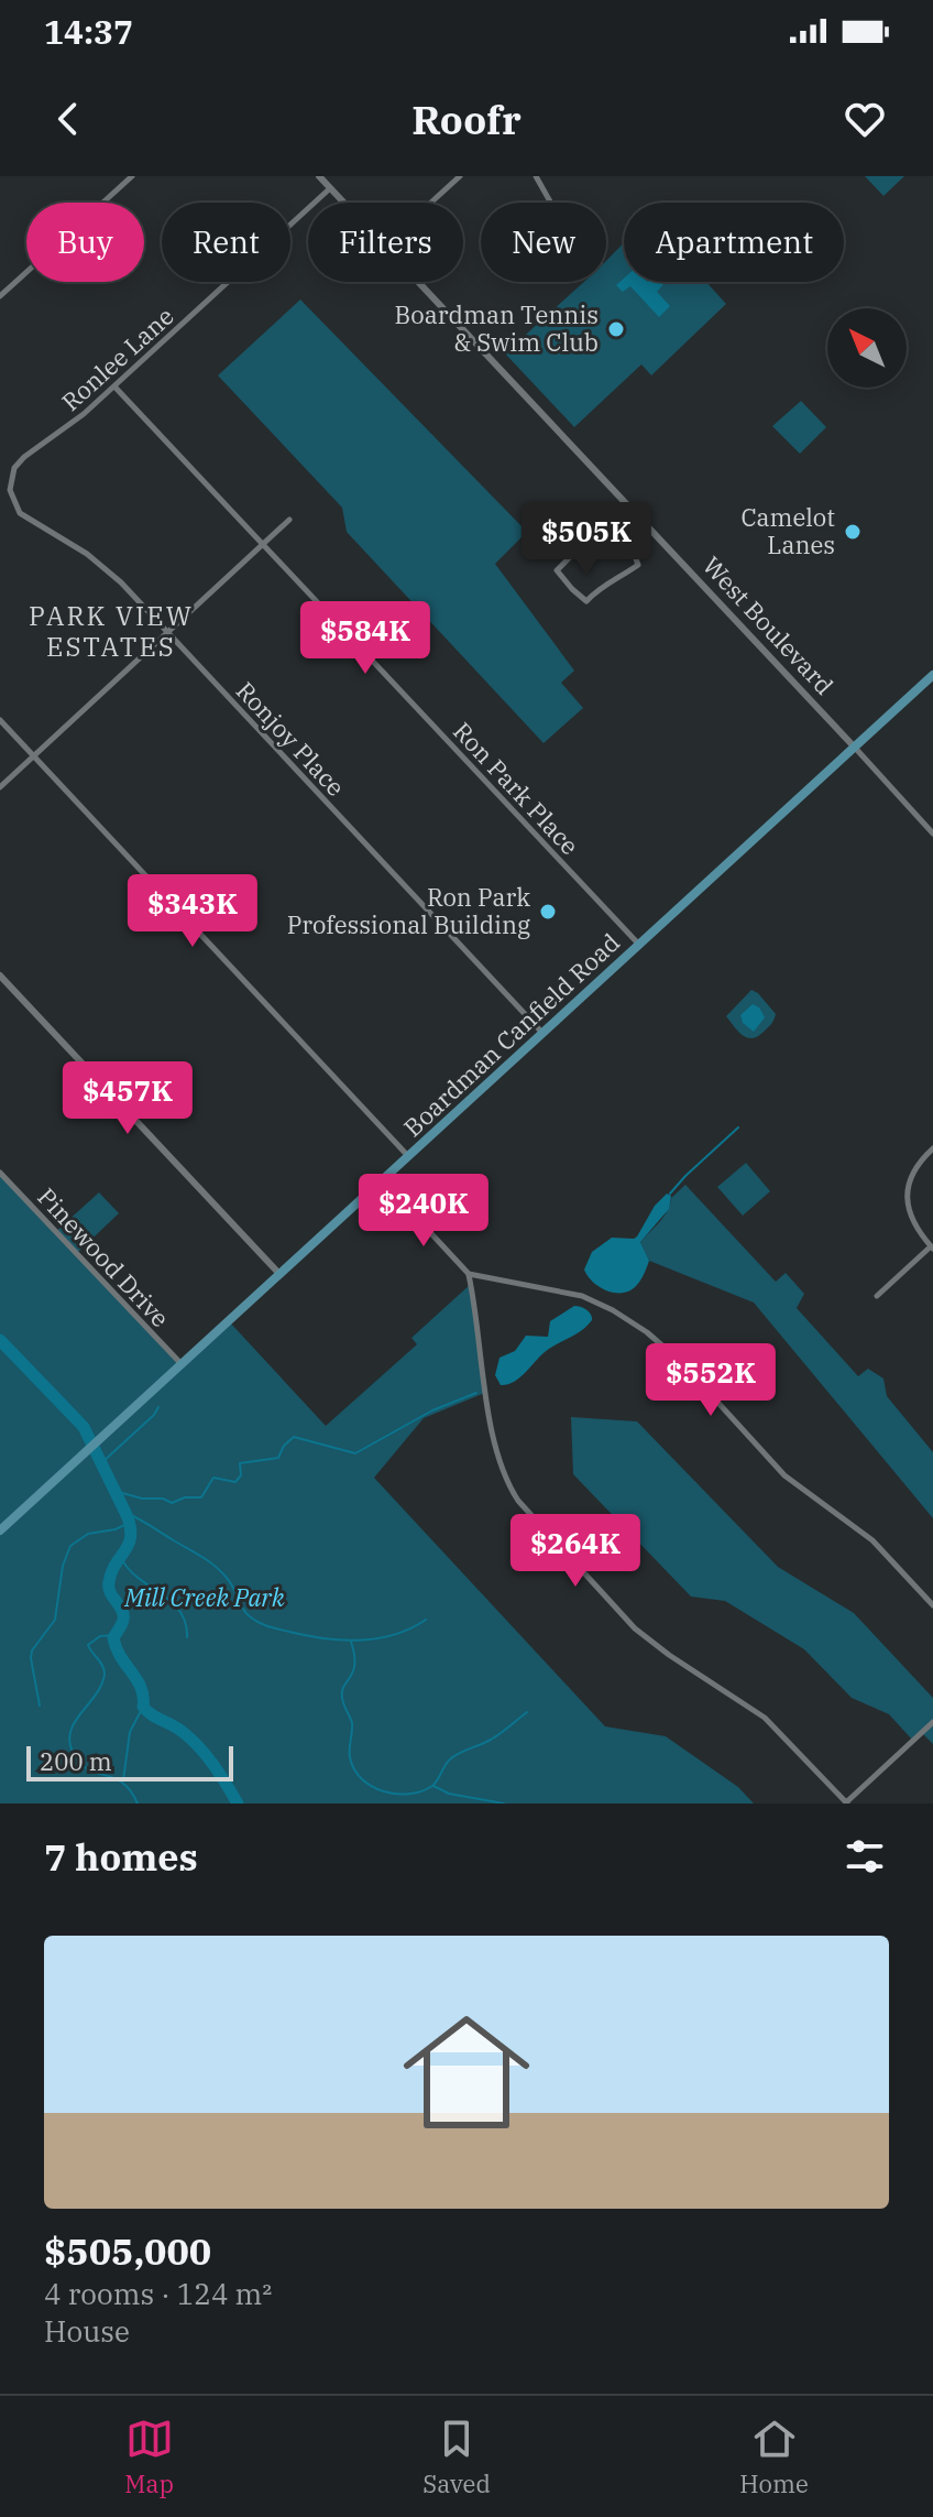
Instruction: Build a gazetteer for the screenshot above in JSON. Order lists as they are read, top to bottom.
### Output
{
  "streets": {
    "main road": ["Boardman Canfield Road"],
    "street": [
      "Ronlee Lane",
      "West Boulevard",
      "Ronjoy Place",
      "Ron Park Place",
      "Pinewood Drive"
    ]
  },
  "crossings": [
    ["Ronlee Lane", "West Boulevard"],
    ["Ronlee Lane", "Ronjoy Place"],
    ["Ronlee Lane", "Ron Park Place"],
    ["West Boulevard", "Boardman Canfield Road"],
    ["Ronjoy Place", "Boardman Canfield Road"],
    ["Ron Park Place", "Boardman Canfield Road"],
    ["Boardman Canfield Road", "Pinewood Drive"]
  ],
  "districts": ["PARK VIEW ESTATES"],
  "parks": ["Mill Creek Park"],
  "places": ["Boardman Tennis & Swim Club", "Camelot Lanes", "Ron Park Professional Building"],
  "scale_bar": "200 m",
  "north": "top left",
  "page": {
    "status": "14:37",
    "header": "Roofr",
    "chip": [
      "Buy",
      "Rent",
      "Filters",
      "New",
      "Apartment"
    ],
    "price": [
      "$505K",
      "$584K",
      "$343K",
      "$457K",
      "$240K",
      "$552K",
      "$264K"
    ],
    "scale": "200 m",
    "heading": "7 homes",
    "list": [
      {
        "name": "$505,000",
        "note": "4 rooms · 124 m² · House"
      }
    ],
    "tabs": ["Map", "Saved", "Home"]
  }
}
